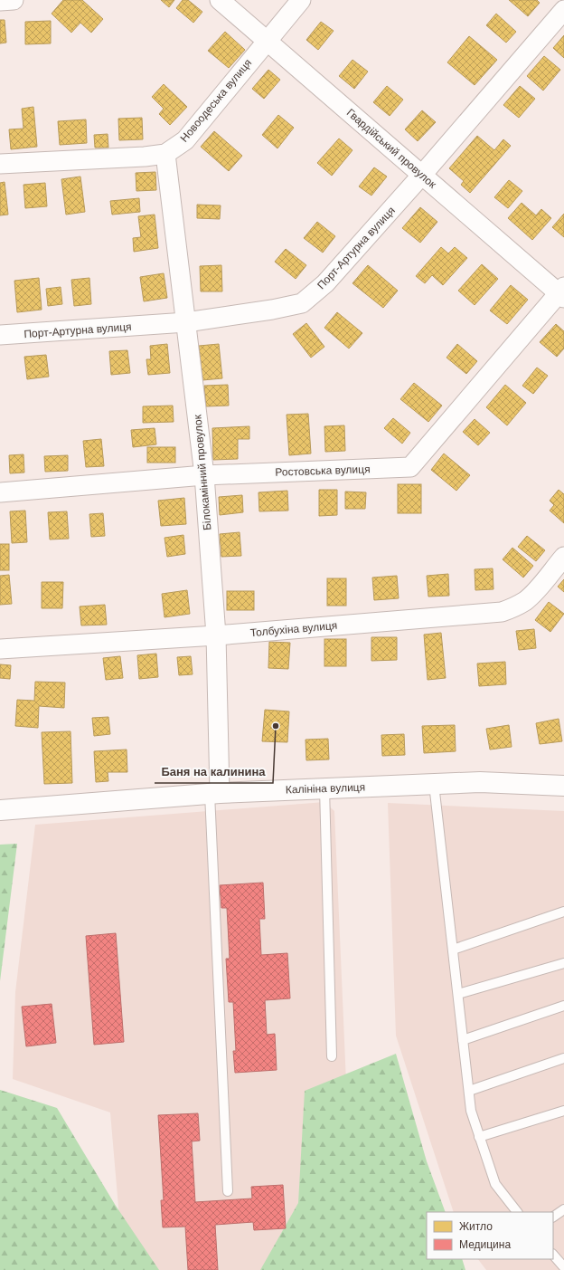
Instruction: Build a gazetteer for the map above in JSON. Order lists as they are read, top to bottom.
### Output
{
  "streets": {
    "street": [
      "Новоодеська вулиця",
      "Гвардійський провулок",
      "Порт-Артурна вулиця",
      "Ростовська вулиця",
      "Білокамінний провулок",
      "Толбухіна вулиця",
      "Калініна вулиця"
    ]
  },
  "crossings": [
    ["Новоодеська вулиця", "Гвардійський провулок"],
    ["Новоодеська вулиця", "Білокамінний провулок"],
    ["Гвардійський провулок", "Порт-Артурна вулиця"],
    ["Гвардійський провулок", "Ростовська вулиця"],
    ["Порт-Артурна вулиця", "Білокамінний провулок"],
    ["Ростовська вулиця", "Білокамінний провулок"],
    ["Білокамінний провулок", "Толбухіна вулиця"],
    ["Білокамінний провулок", "Калініна вулиця"]
  ],
  "places": ["Баня на калинина"],
  "legend": ["Житло", "Медицина"]
}
